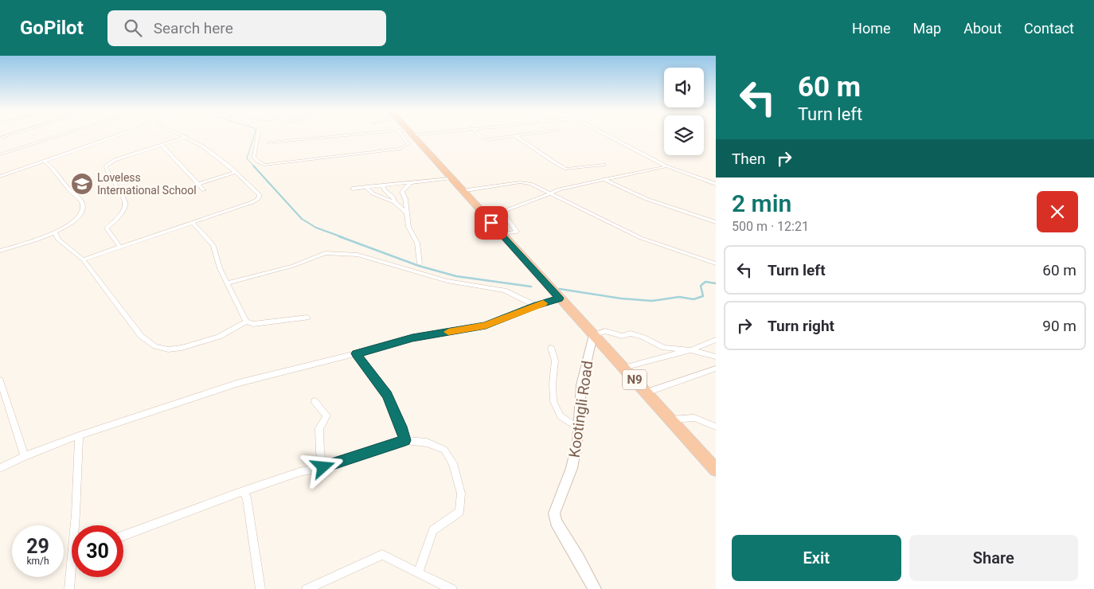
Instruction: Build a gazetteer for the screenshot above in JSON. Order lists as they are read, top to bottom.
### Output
{
  "streets": {
    "highway": ["N9"],
    "street": ["Kootingli Road"]
  },
  "crossings": [
    ["N9", "Kootingli Road"]
  ],
  "places": {
    "school or university": ["Loveless International School"]
  },
  "page": {
    "header": "GoPilot",
    "search": "Search here",
    "nav": [
      "Home",
      "Map",
      "About",
      "Contact"
    ],
    "turn": ["60 m", "Turn left"],
    "then": "Then",
    "heading": ["2 min", "500 m · 12:21"],
    "list": [
      {
        "name": "Turn left",
        "value": "60 m"
      },
      {
        "name": "Turn right",
        "value": "90 m"
      }
    ],
    "speed": "29 km/h",
    "limit": "30",
    "buttons": ["Exit", "Share"]
  }
}
